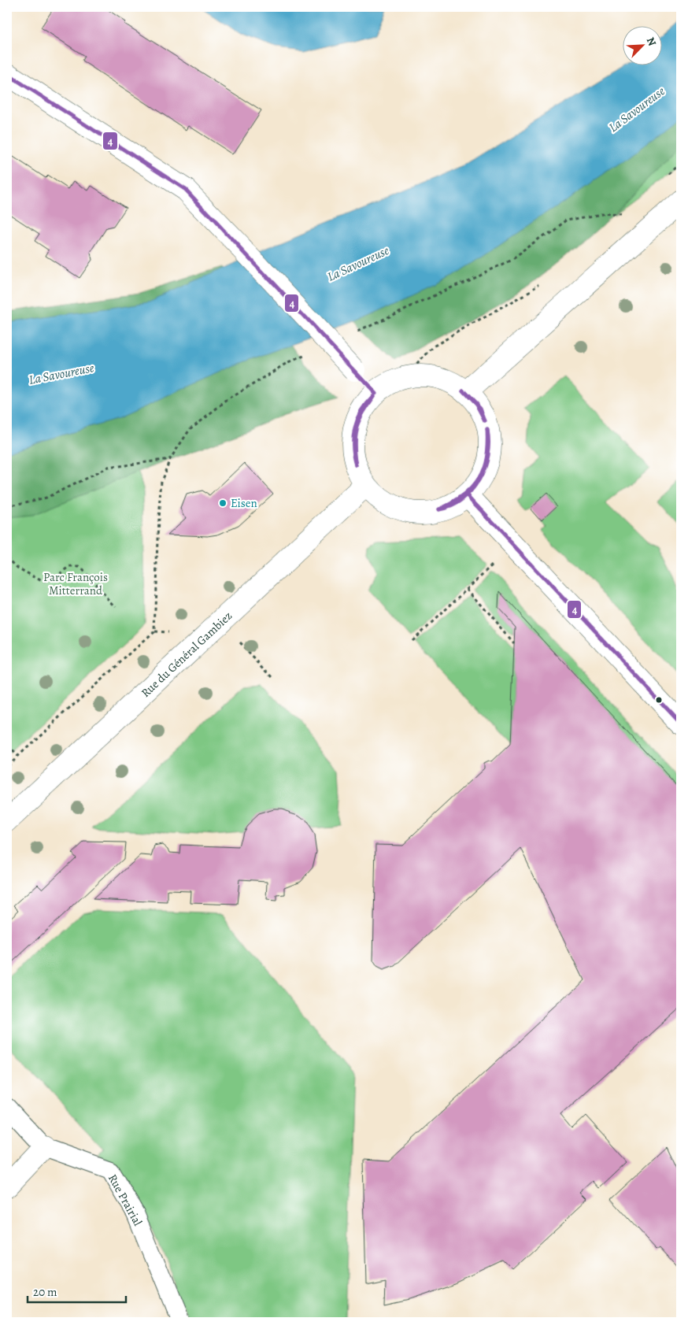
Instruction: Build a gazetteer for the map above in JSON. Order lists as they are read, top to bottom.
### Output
{
  "streets": {
    "street": ["Rue du Général Gambiez"],
    "lane": ["Rue Prairial"]
  },
  "water": ["La Savoureuse"],
  "parks": ["Parc François Mitterrand"],
  "places": ["Eisen"],
  "lines": ["transit line 4"],
  "scale_bar": "20 m",
  "north": "top right"
}
